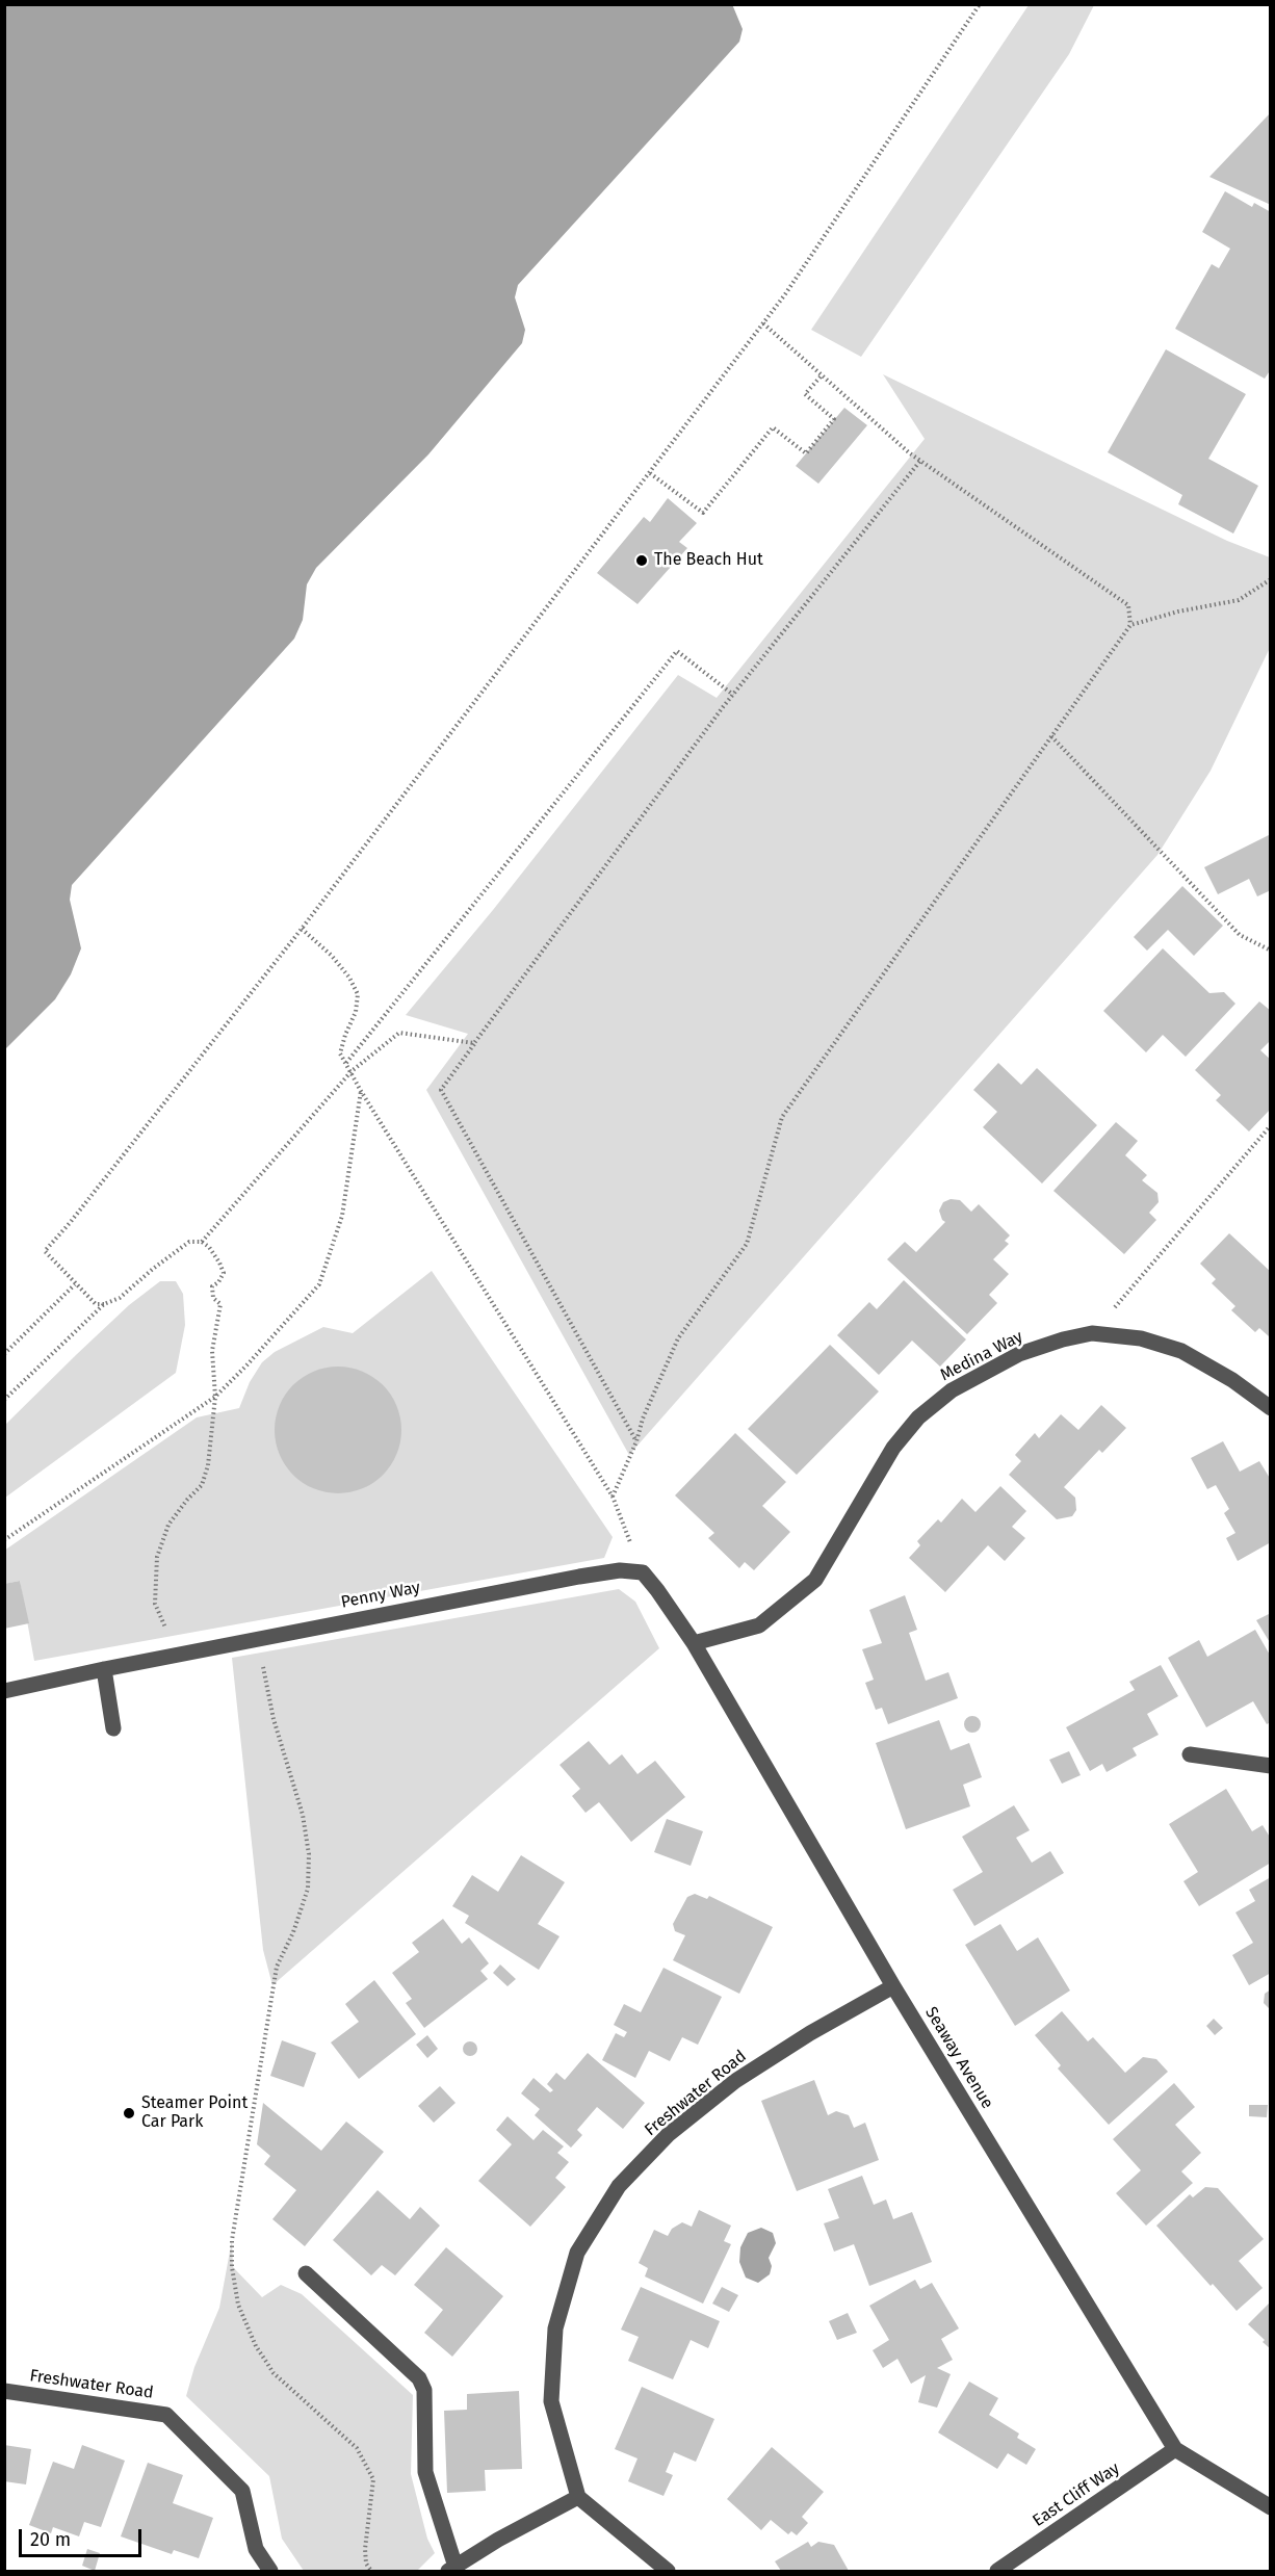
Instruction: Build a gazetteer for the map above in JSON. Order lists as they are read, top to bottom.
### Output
{
  "streets": {
    "street": [
      "Medina Way",
      "Penny Way",
      "Seaway Avenue",
      "Freshwater Road",
      "East Cliff Way"
    ]
  },
  "crossings": [
    ["Medina Way", "Seaway Avenue"],
    ["Penny Way", "Seaway Avenue"],
    ["Seaway Avenue", "Freshwater Road"],
    ["Seaway Avenue", "East Cliff Way"]
  ],
  "places": ["The Beach Hut", "Steamer Point Car Park"],
  "scale_bar": "20 m"
}
